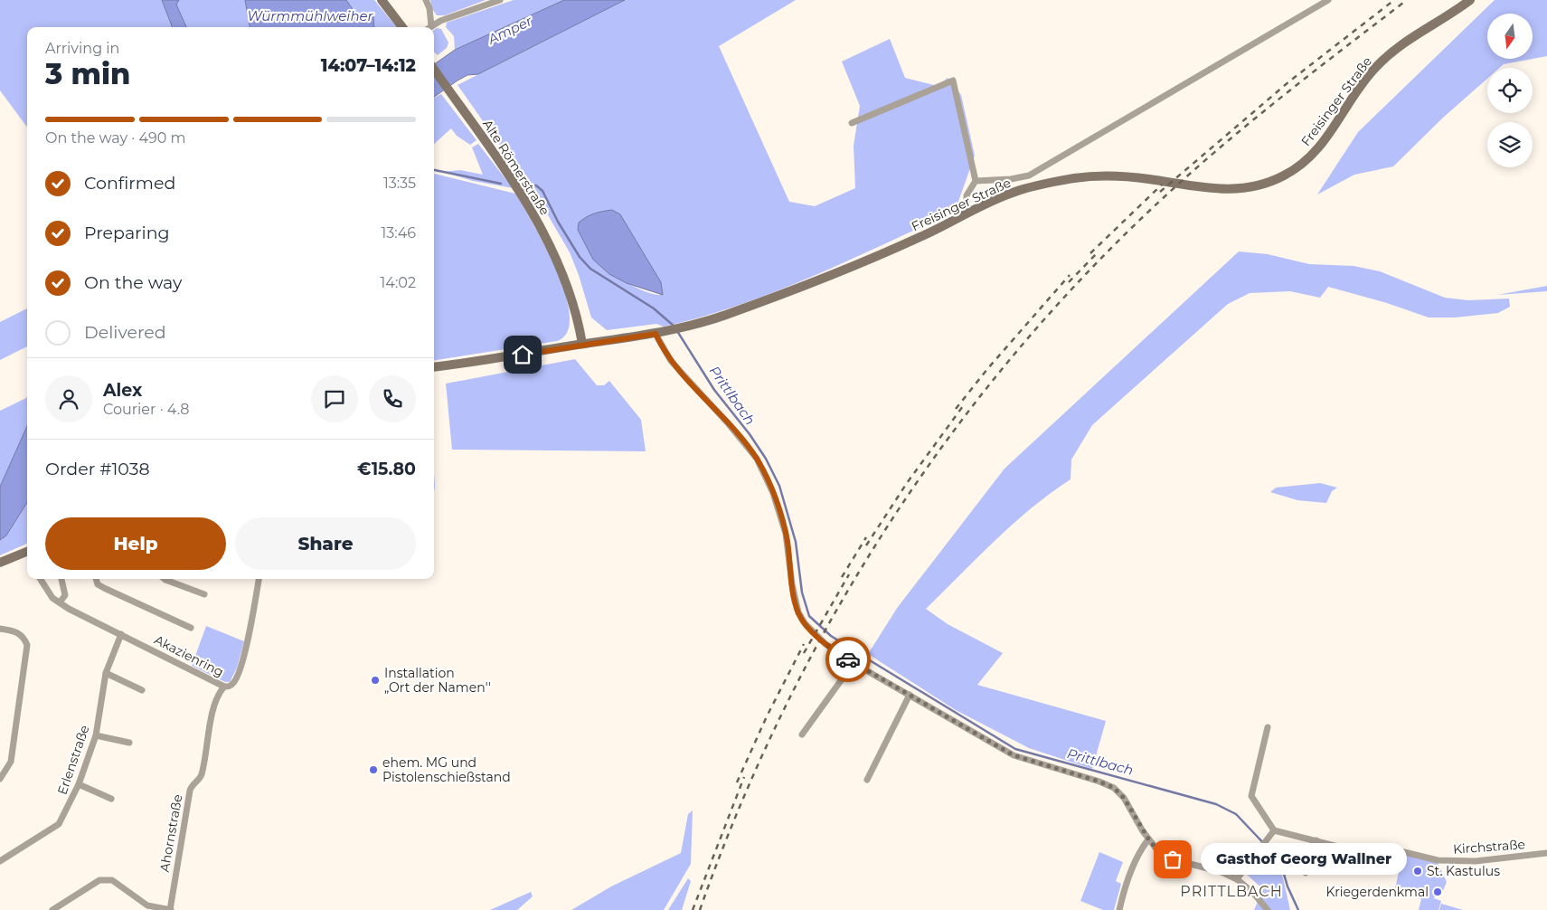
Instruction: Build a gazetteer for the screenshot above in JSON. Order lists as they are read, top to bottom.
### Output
{
  "streets": {
    "main road": ["Freisinger Straße", "Alte Römerstraße"],
    "street": [
      "Akazienring",
      "Erlenstraße",
      "Ahornstraße",
      "Kirchstraße"
    ]
  },
  "crossings": [
    ["Freisinger Straße", "Alte Römerstraße"],
    ["Akazienring", "Erlenstraße"],
    ["Akazienring", "Ahornstraße"]
  ],
  "districts": ["PRITTLBACH"],
  "water": ["Würmmühlweiher", "Amper", "Prittlbach"],
  "places": [
    "Installation „Ort der Namen''",
    "ehem. MG und Pistolenschießstand",
    "Gasthof Georg Wallner",
    "St. Kastulus",
    "Kriegerdenkmal"
  ],
  "north": "bottom",
  "page": {
    "heading": ["3 min", "Arriving in", "14:07–14:12"],
    "panel": [
      "Alex",
      "Courier · 4.8",
      "Order #1038",
      "€15.80"
    ],
    "bar": "On the way · 490 m",
    "list": [
      ["Confirmed", "13:35"],
      ["Preparing", "13:46"],
      ["On the way", "14:02"],
      "Delivered"
    ],
    "buttons": ["Help", "Share"],
    "bubble": "Gasthof Georg Wallner"
  }
}
